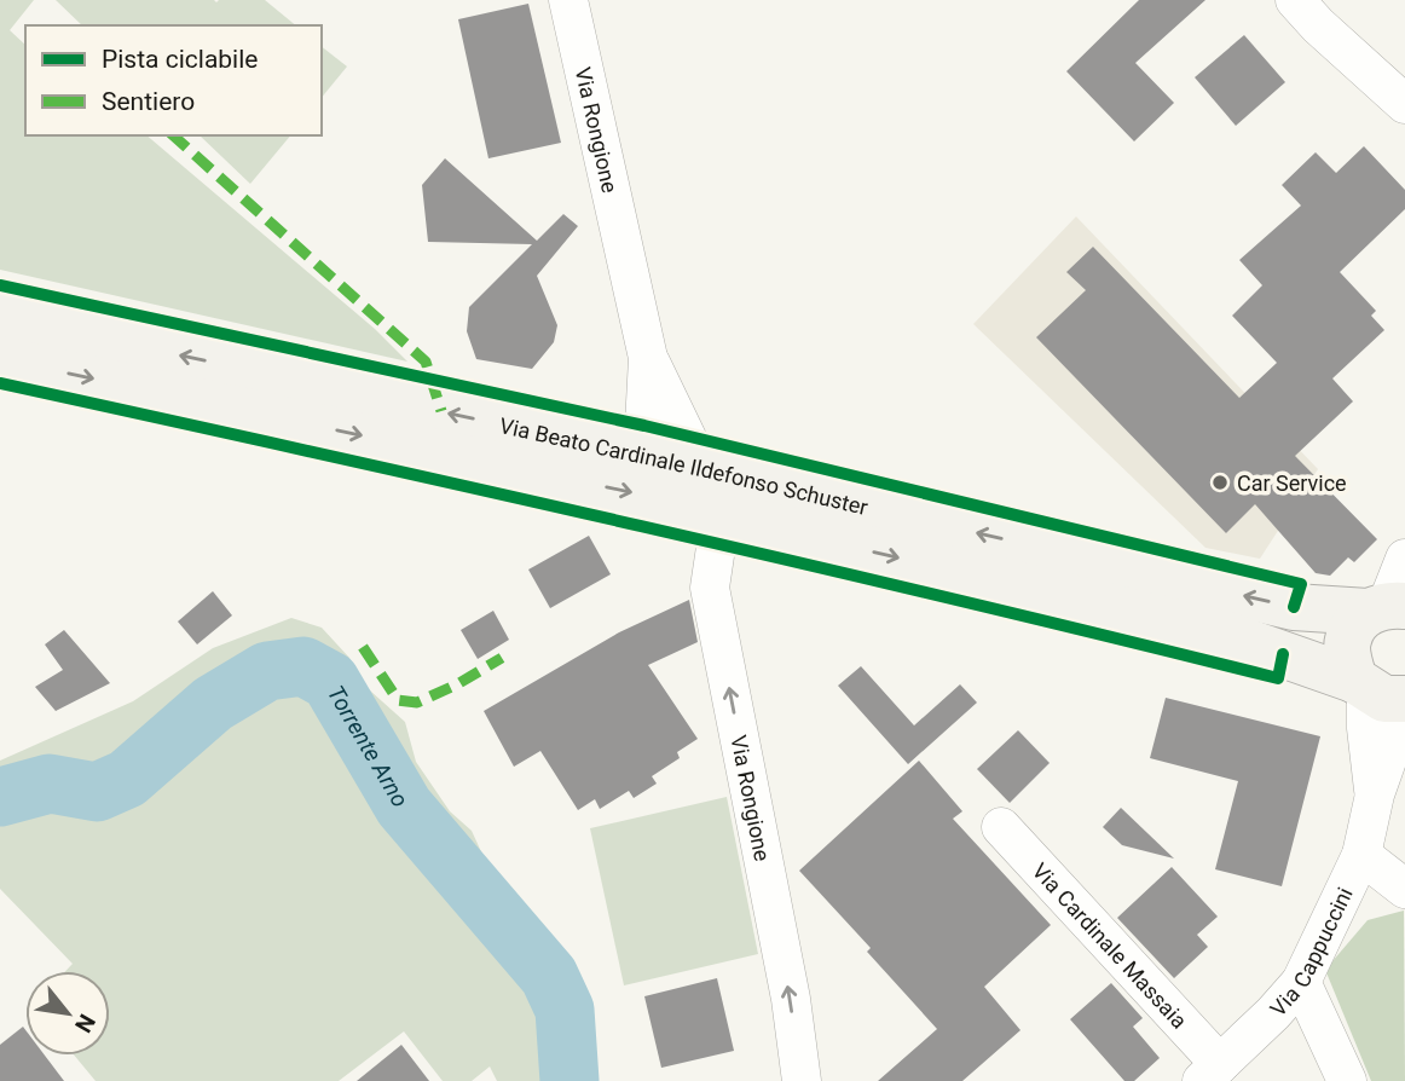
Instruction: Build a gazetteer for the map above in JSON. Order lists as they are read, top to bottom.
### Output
{
  "streets": {
    "street": [
      "Via Rongione",
      "Via Beato Cardinale Ildefonso Schuster",
      "Via Cardinale Massaia",
      "Via Cappuccini"
    ]
  },
  "crossings": [
    ["Via Rongione", "Via Beato Cardinale Ildefonso Schuster"],
    ["Via Beato Cardinale Ildefonso Schuster", "Via Cappuccini"],
    ["Via Cardinale Massaia", "Via Cappuccini"]
  ],
  "one_way": ["Via Rongione"],
  "water": ["Torrente Arno"],
  "places": ["Car Service"],
  "legend": ["Pista ciclabile", "Sentiero"],
  "north": "bottom right"
}
